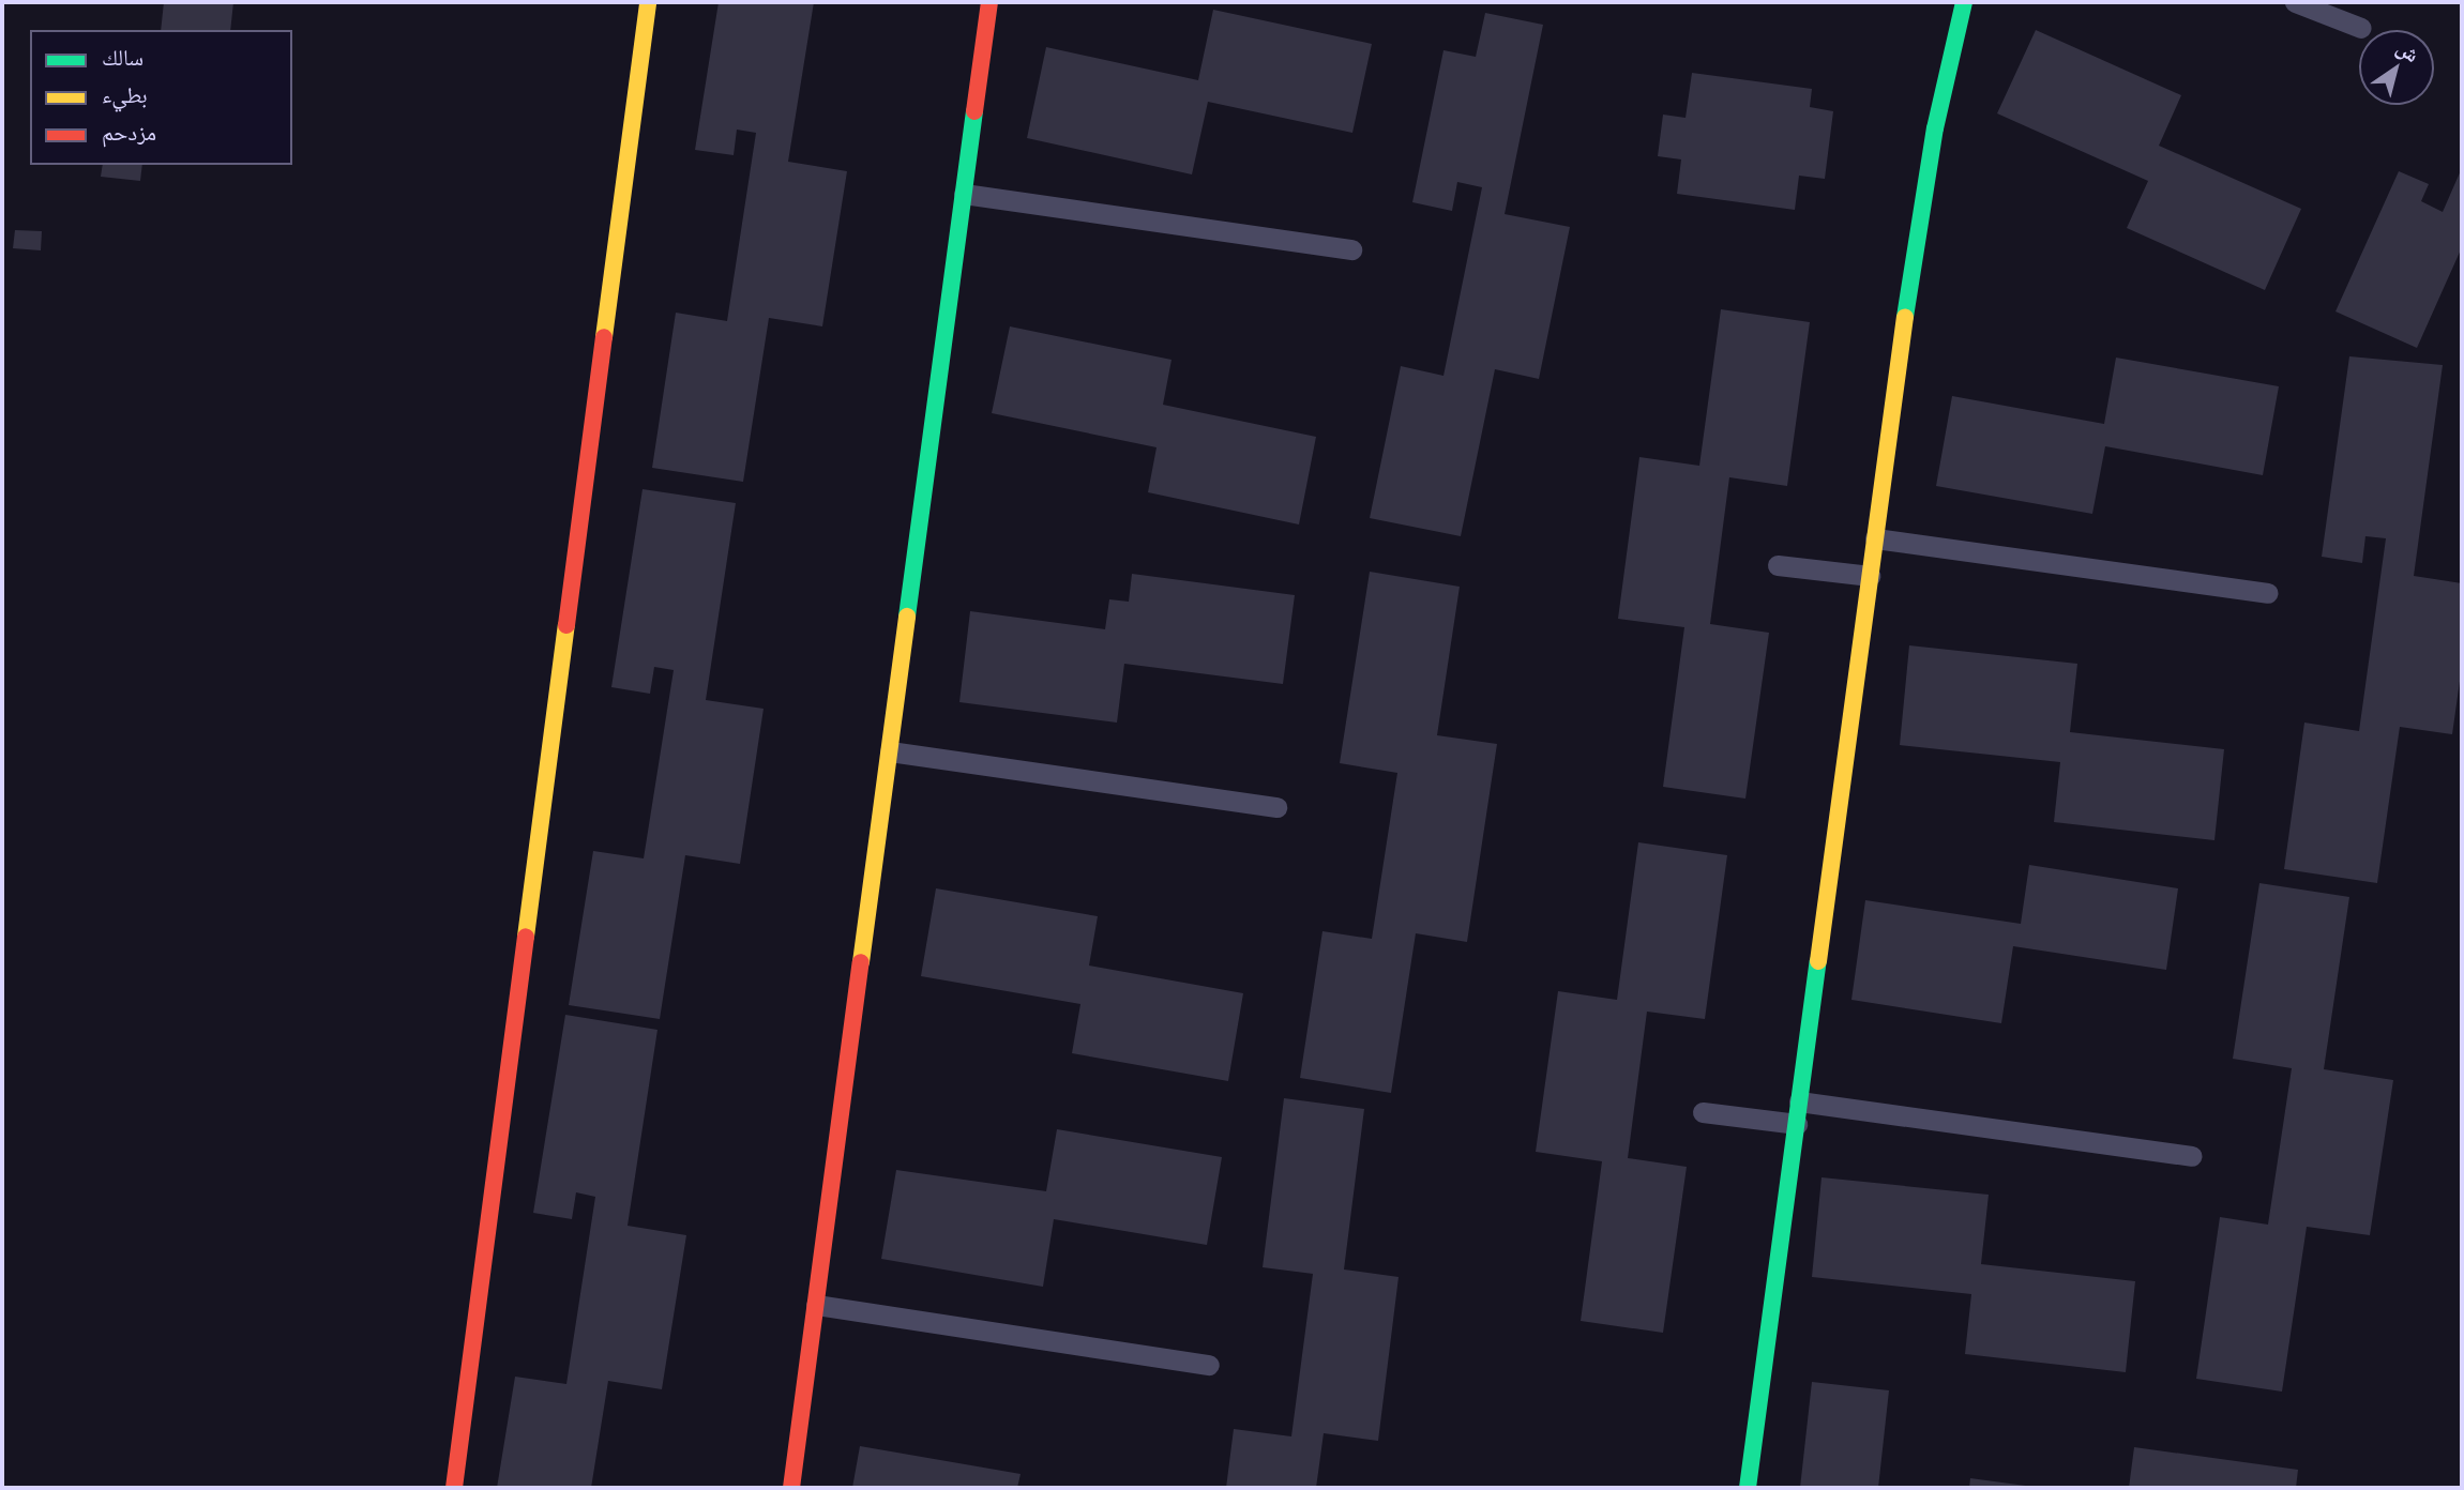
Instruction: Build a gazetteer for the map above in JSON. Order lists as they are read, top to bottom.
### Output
{
  "legend": ["سالك", "بطيء", "مزدحم"],
  "north": "top right"
}
